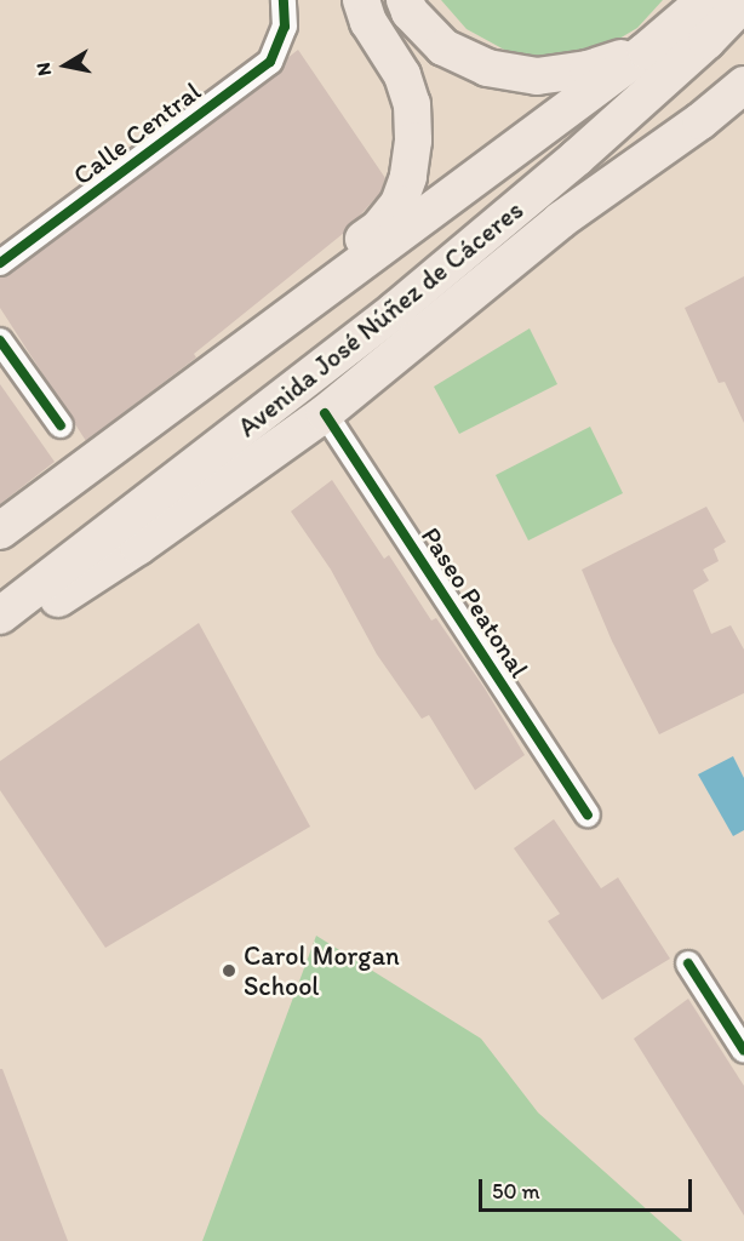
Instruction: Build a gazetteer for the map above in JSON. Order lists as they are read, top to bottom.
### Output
{
  "streets": {
    "main road": ["Avenida José Núñez de Cáceres"],
    "street": ["Calle Central", "Paseo Peatonal"]
  },
  "places": ["Carol Morgan School"],
  "scale_bar": "50 m",
  "north": "left"
}
